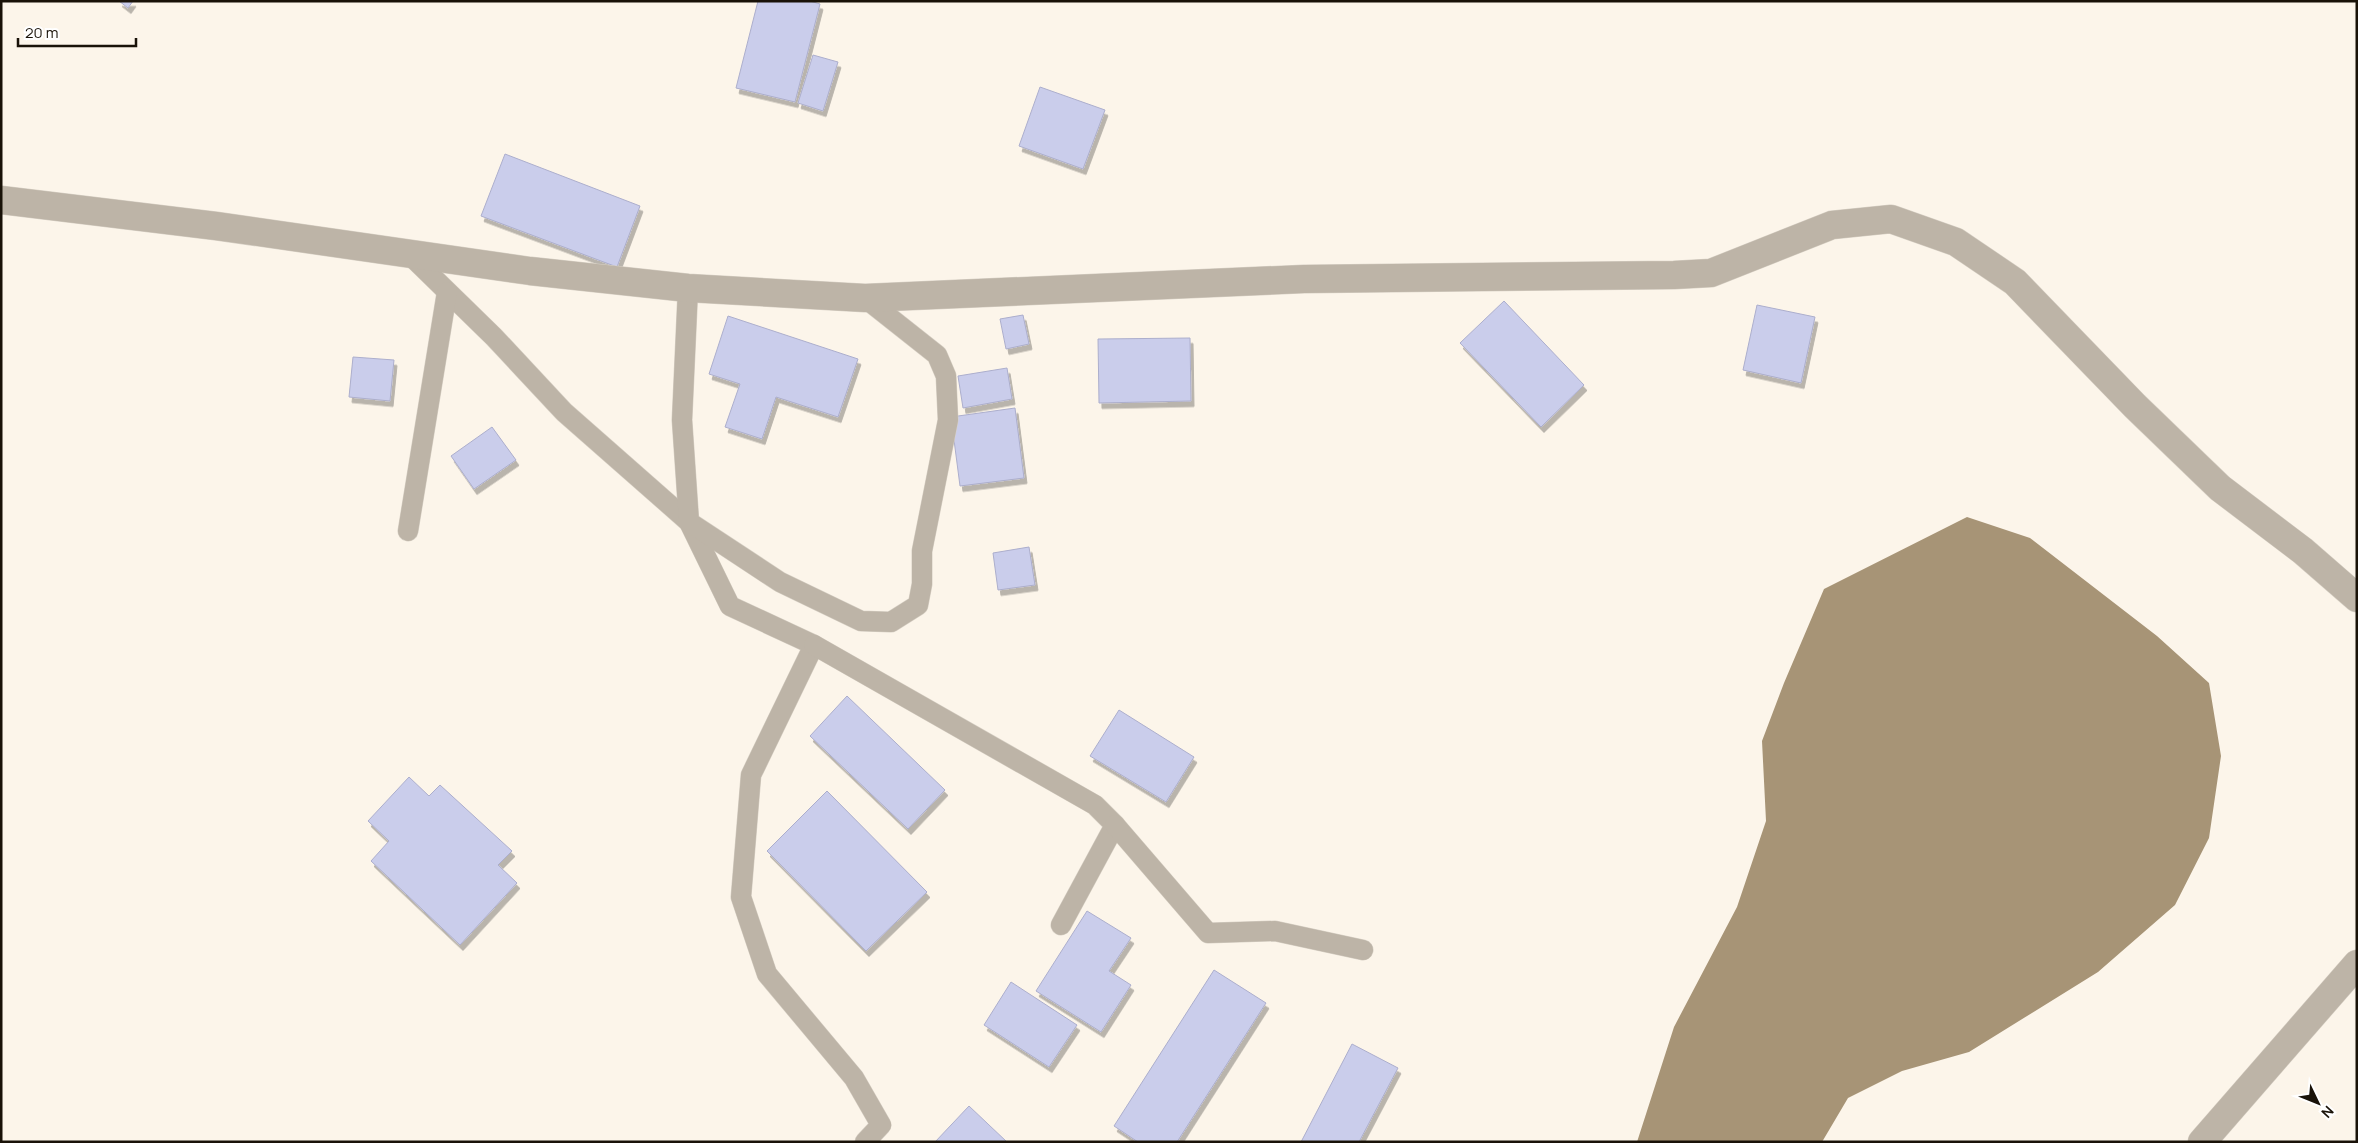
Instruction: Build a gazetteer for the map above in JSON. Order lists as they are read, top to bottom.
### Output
{
  "scale_bar": "20 m",
  "north": "bottom right"
}
